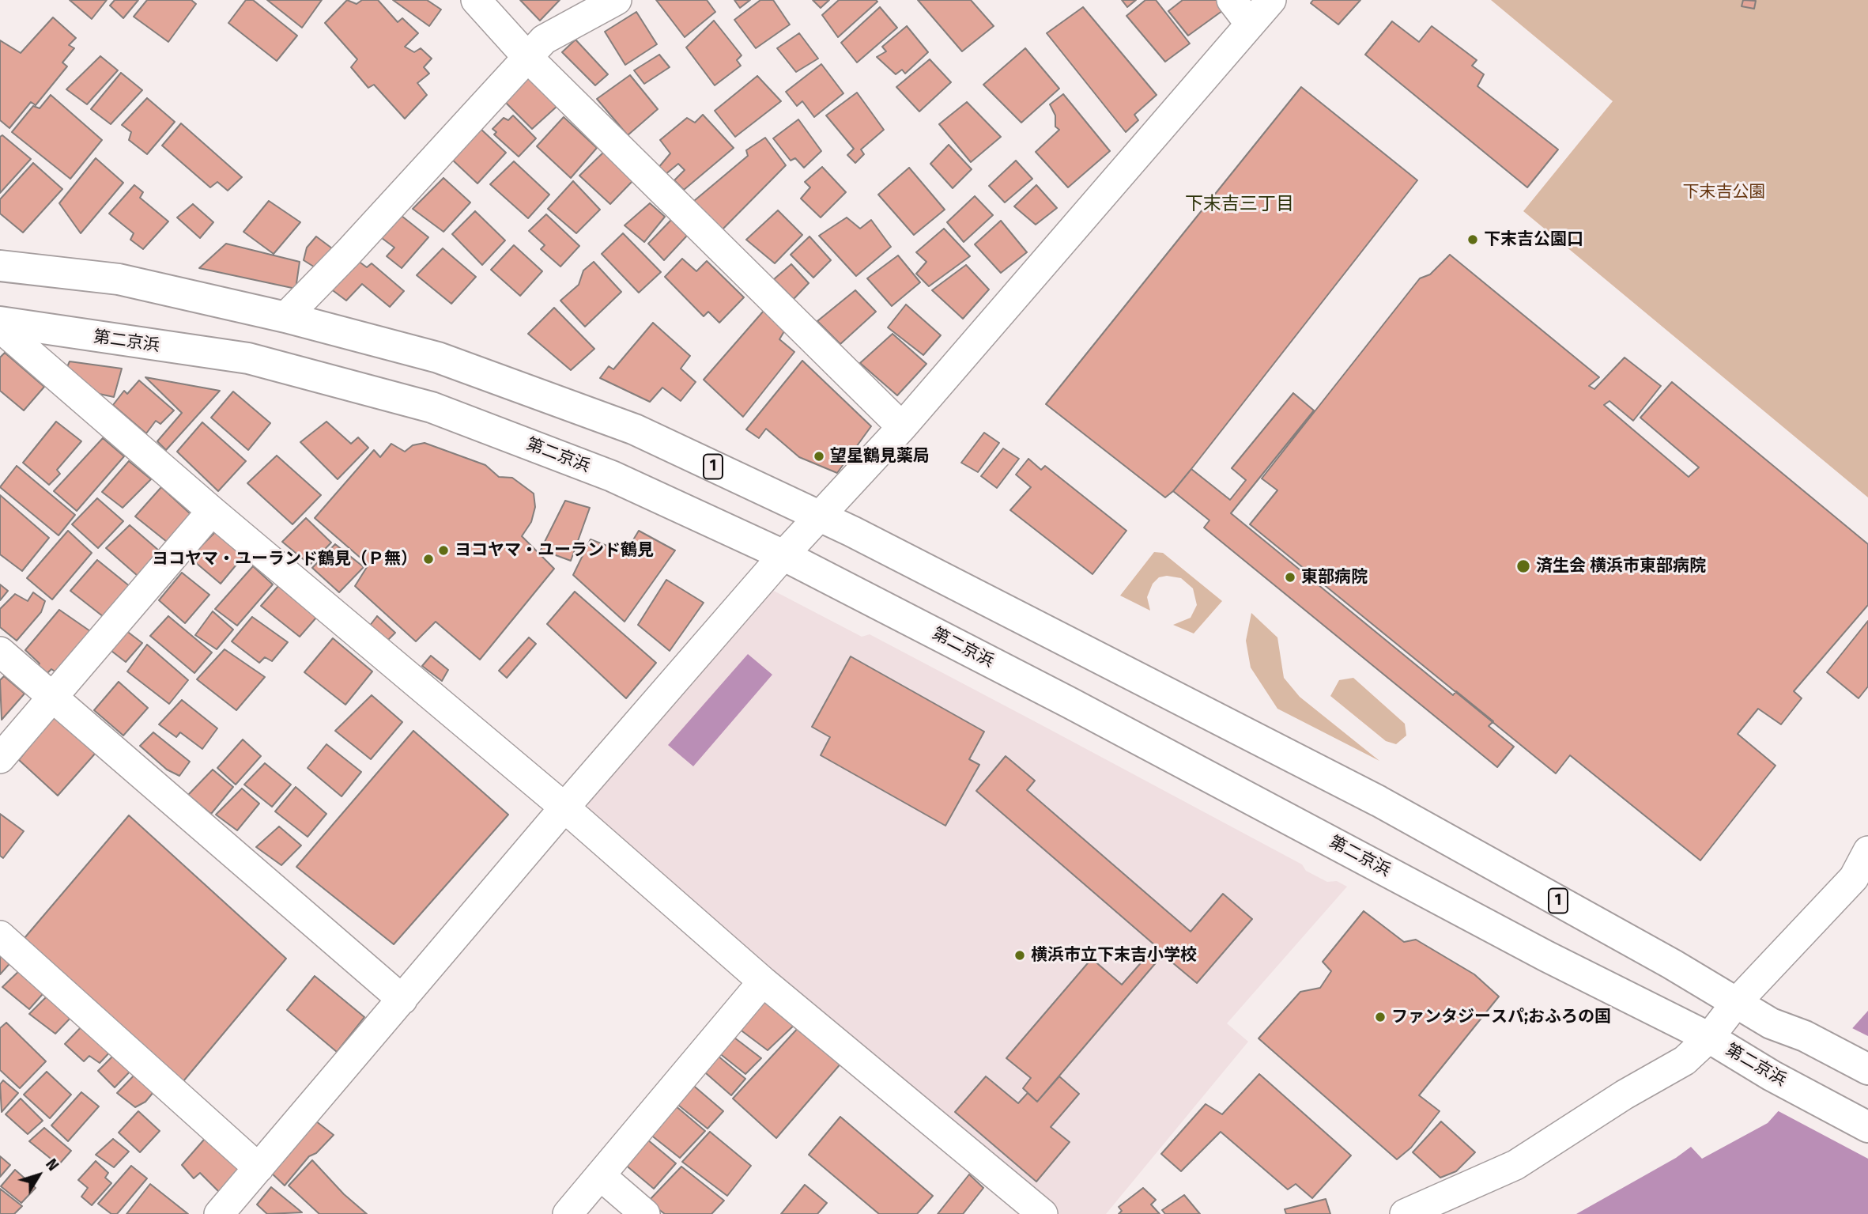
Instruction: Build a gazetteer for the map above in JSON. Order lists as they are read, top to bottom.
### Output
{
  "streets": {
    "highway": ["第二京浜", "1"]
  },
  "districts": ["下末吉三丁目"],
  "parks": ["下末吉公園"],
  "places": [
    "下末吉公園口",
    "望星鶴見薬局",
    "ヨコヤマ・ユーランド鶴見",
    "ヨコヤマ・ユーランド鶴見（Ｐ無）",
    "済生会 横浜市東部病院",
    "東部病院",
    "横浜市立下末吉小学校",
    "ファンタジースパ;おふろの国"
  ],
  "north": "top right"
}
